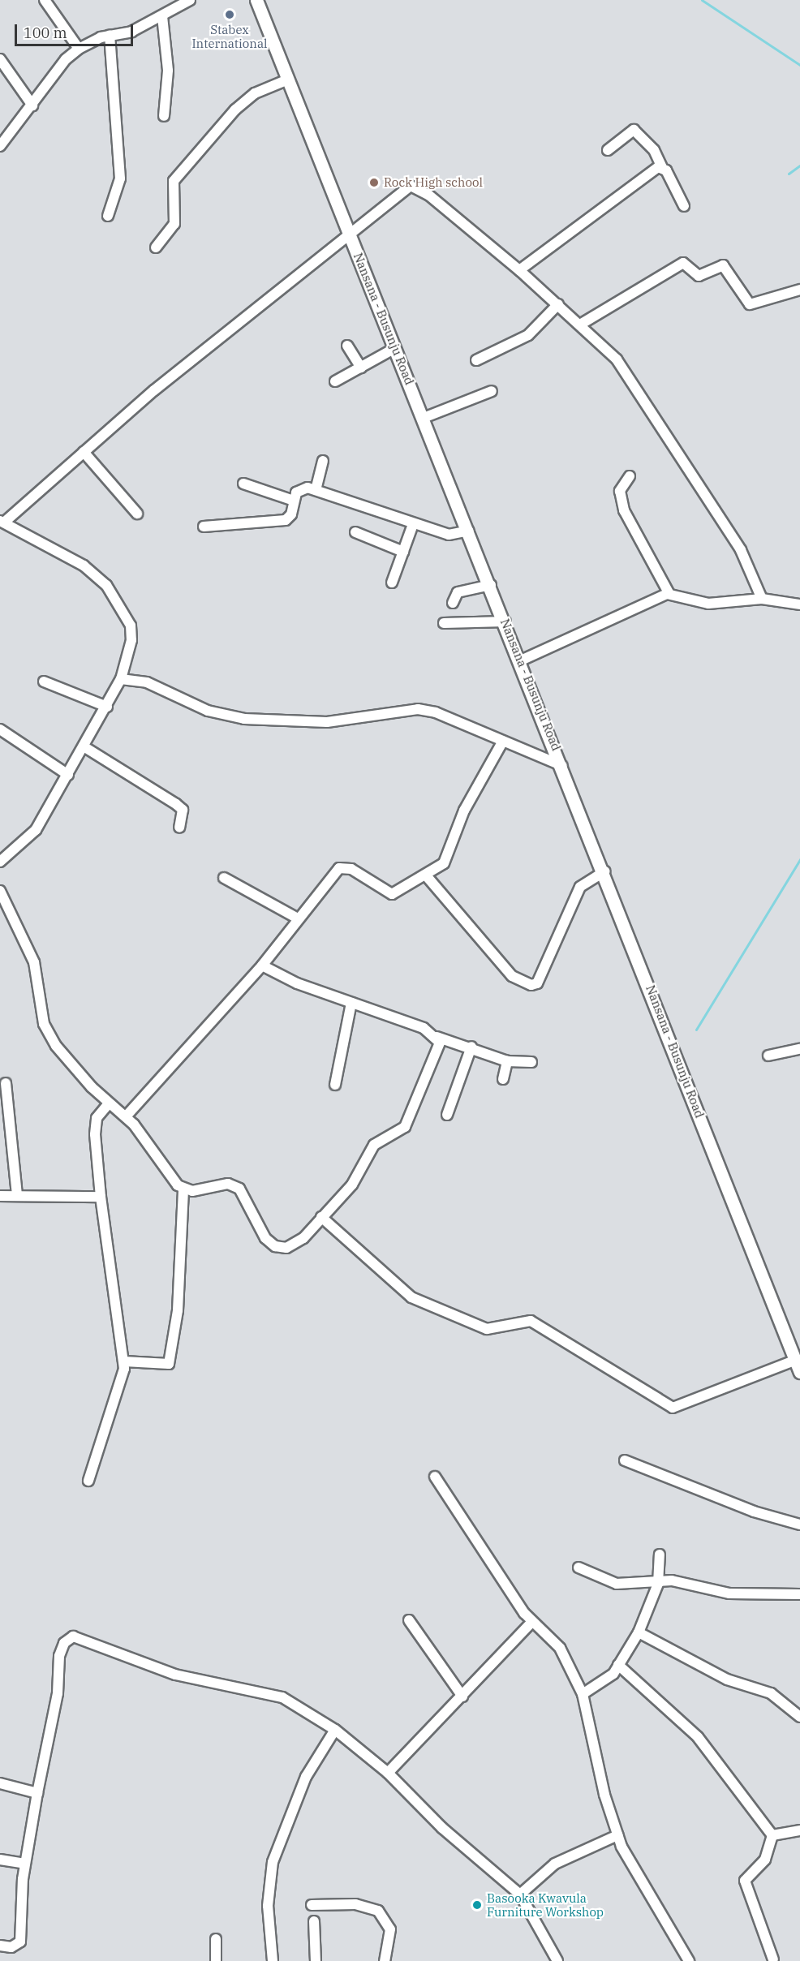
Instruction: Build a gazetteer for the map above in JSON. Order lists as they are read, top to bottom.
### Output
{
  "streets": {
    "main road": ["Nansana - Busunju Road"]
  },
  "places": ["Stabex International", "Rock High school", "Basooka Kwavula Furniture Workshop"],
  "scale_bar": "100 m"
}
